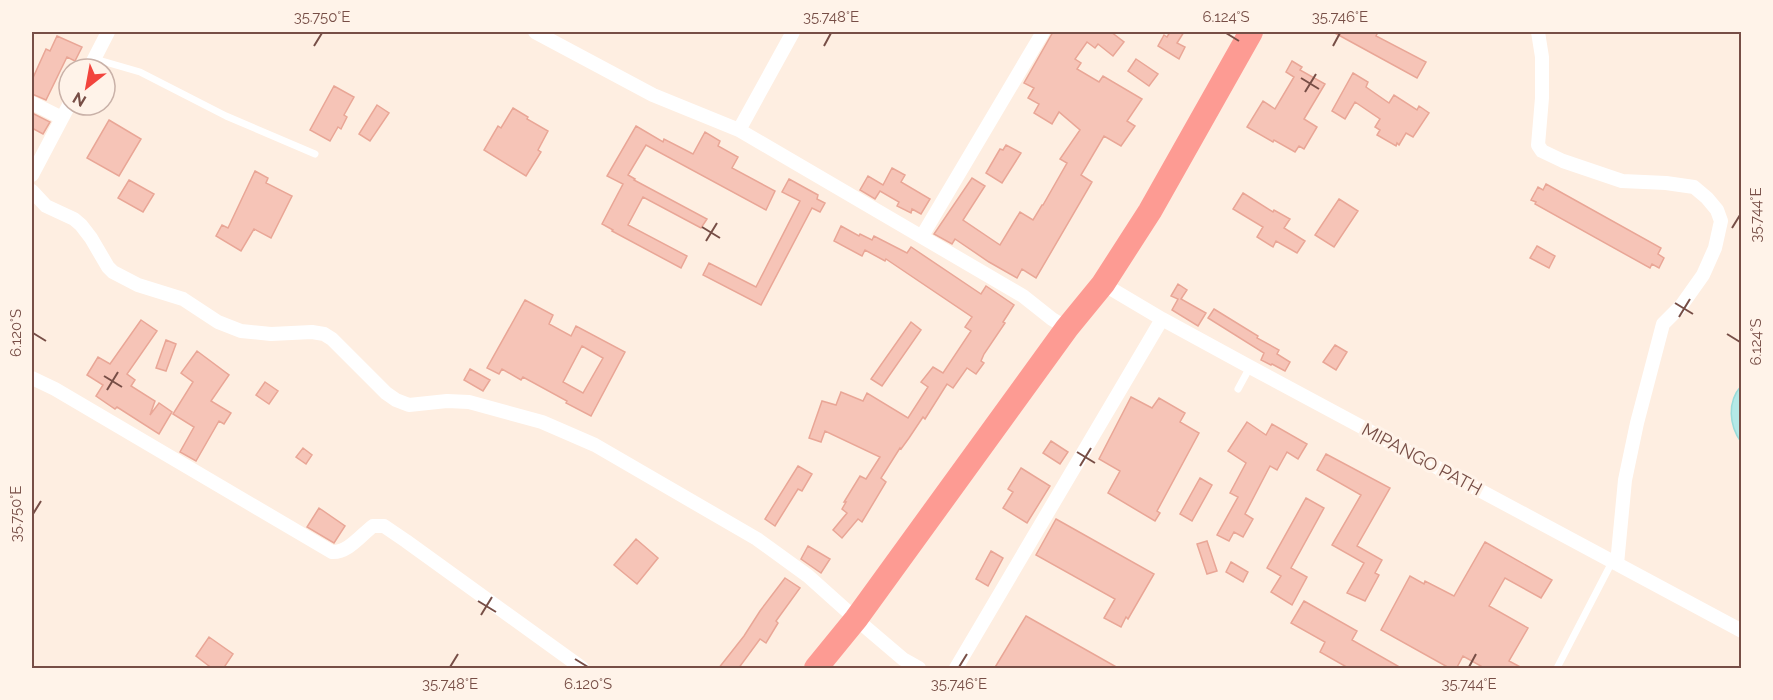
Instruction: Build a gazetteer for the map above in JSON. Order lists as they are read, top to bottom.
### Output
{
  "streets": {
    "street": ["MIPANGO PATH"]
  },
  "north": "bottom left",
  "coordinates": [
    "35.750°E",
    "35.748°E",
    "6.124°S",
    "35.746°E",
    "35.744°E",
    "6.120°S"
  ]
}
